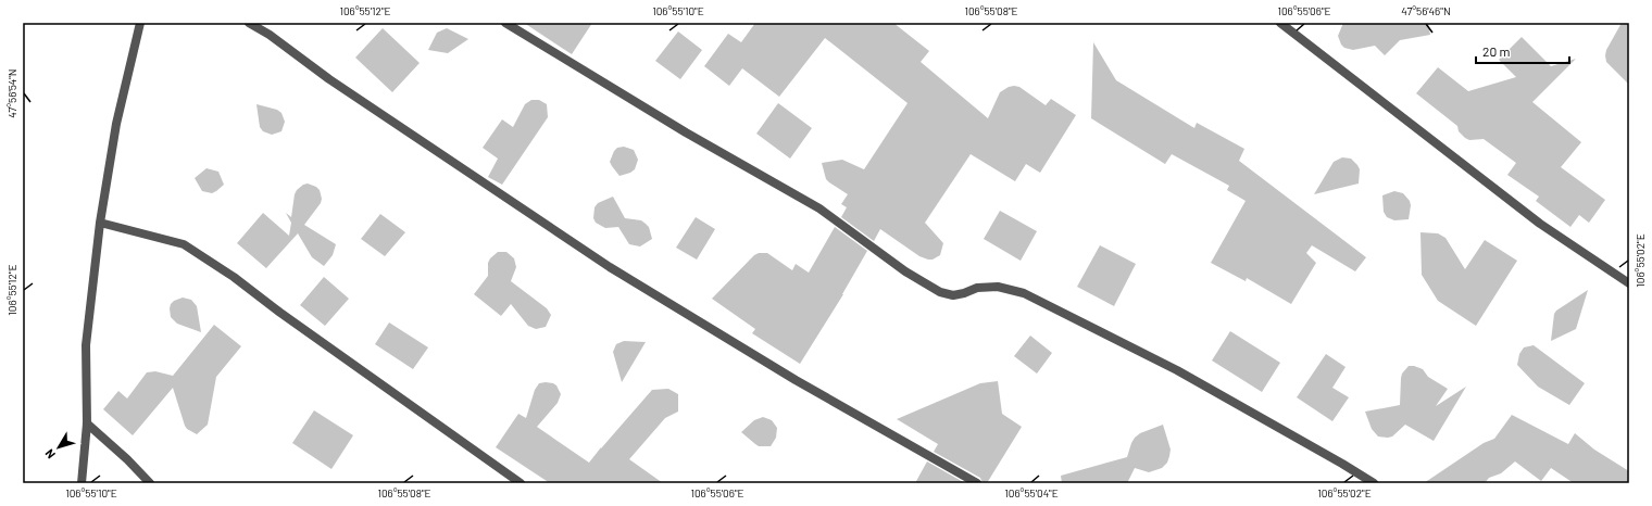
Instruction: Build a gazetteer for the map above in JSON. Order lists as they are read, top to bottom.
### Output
{
  "scale_bar": "20 m",
  "north": "bottom left",
  "coordinates": [
    "106°55'12\"E",
    "106°55'10\"E",
    "106°55'08\"E",
    "106°55'06\"E",
    "47°56'46\"N",
    "47°56'54\"N",
    "106°55'02\"E",
    "106°55'04\"E"
  ]
}
